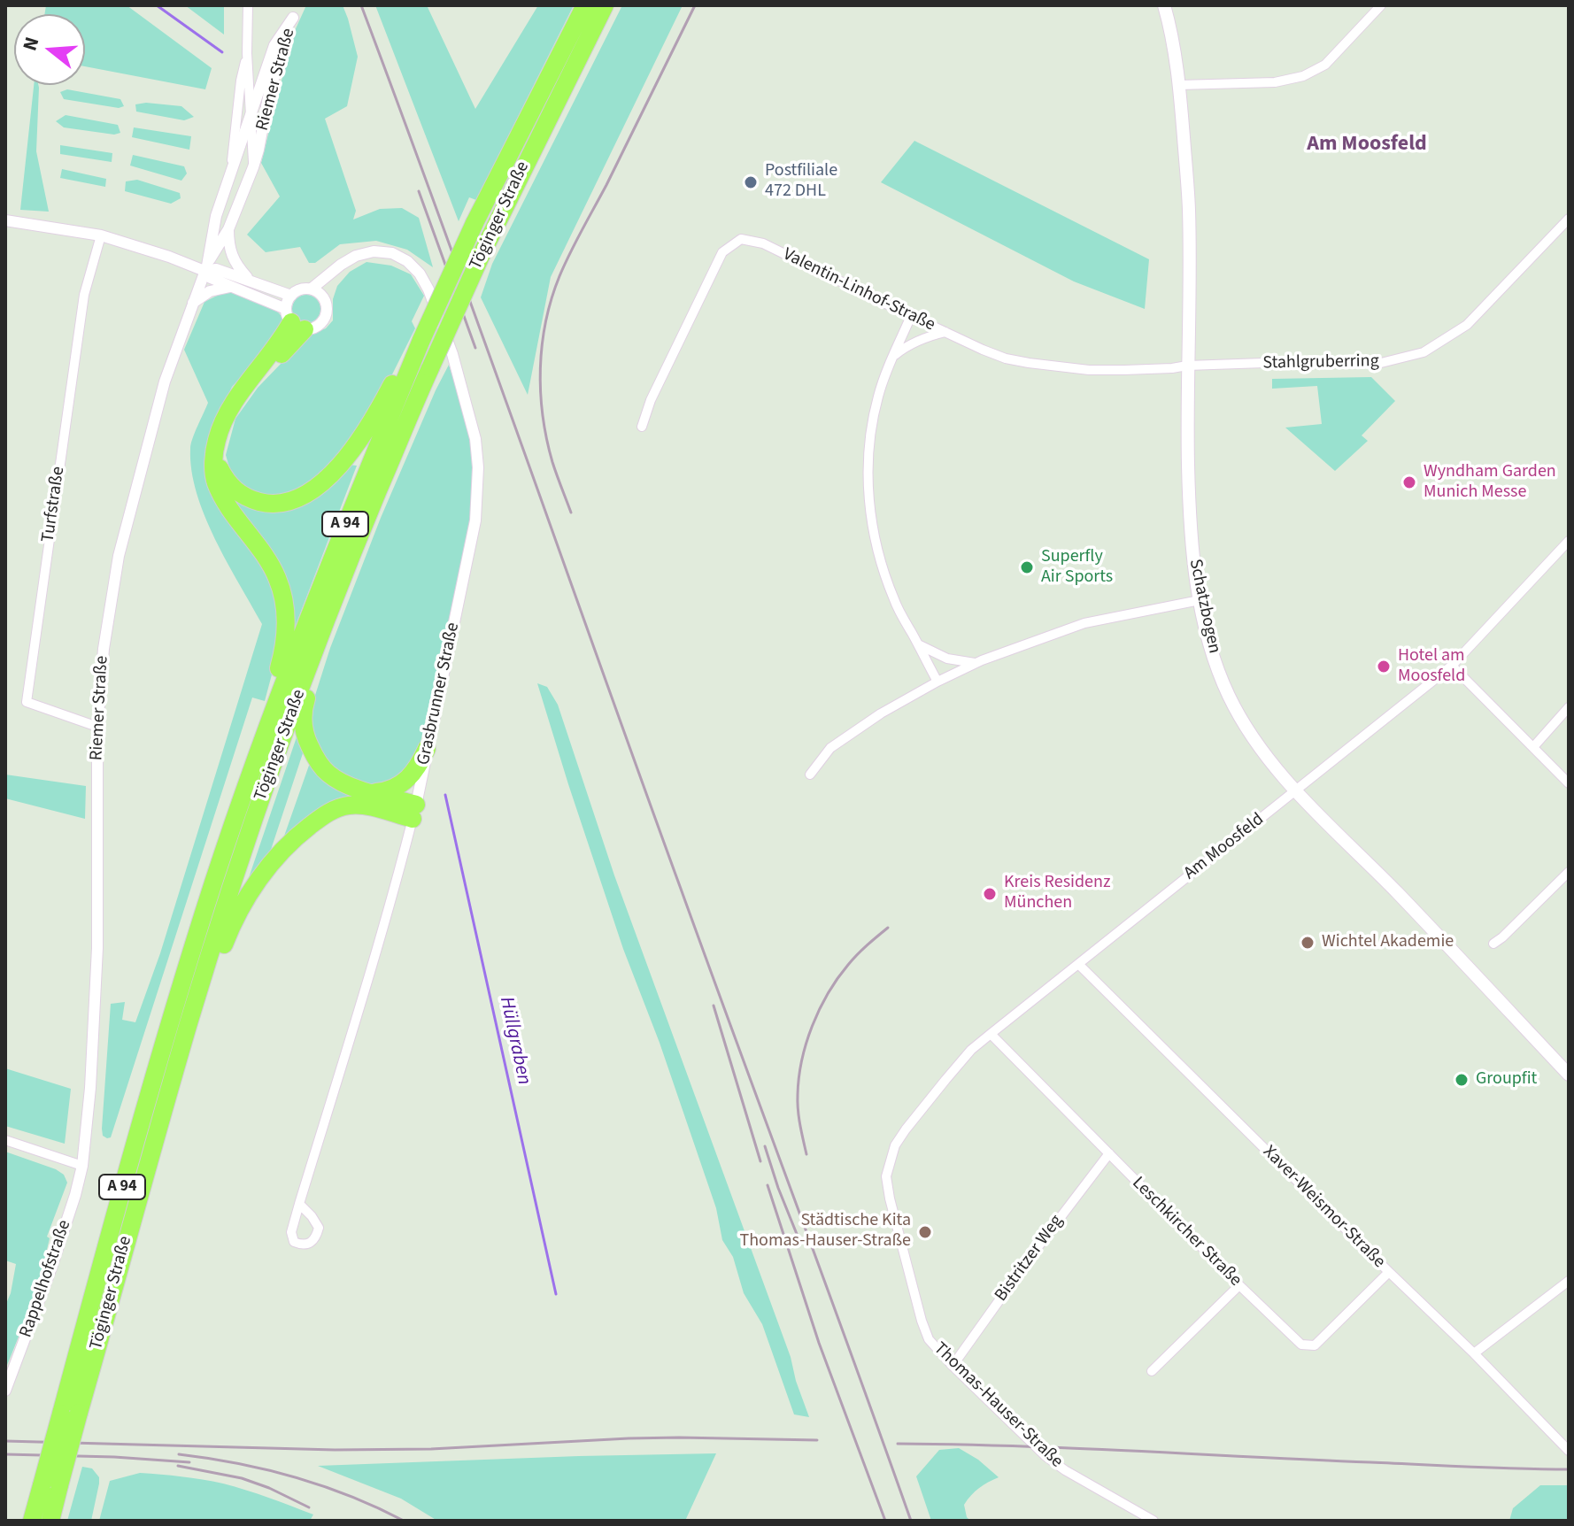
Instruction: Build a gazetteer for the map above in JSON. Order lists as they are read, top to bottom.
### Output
{
  "streets": {
    "highway": ["Töginger Straße", "A 94"],
    "main road": ["Schatzbogen"],
    "street": [
      "Riemer Straße",
      "Valentin-Linhof-Straße",
      "Stahlgruberring",
      "Turfstraße",
      "Grasbrunner Straße",
      "Am Moosfeld",
      "Xaver-Weismor-Straße",
      "Leschkircher Straße",
      "Bistritzer Weg",
      "Rappelhofstraße",
      "Thomas-Hauser-Straße"
    ]
  },
  "crossings": [
    ["Riemer Straße", "Turfstraße"],
    ["Riemer Straße", "Rappelhofstraße"],
    ["Valentin-Linhof-Straße", "Stahlgruberring"],
    ["Valentin-Linhof-Straße", "Schatzbogen"],
    ["Stahlgruberring", "Schatzbogen"],
    ["Schatzbogen", "Am Moosfeld"],
    ["Am Moosfeld", "Xaver-Weismor-Straße"],
    ["Am Moosfeld", "Leschkircher Straße"],
    ["Am Moosfeld", "Thomas-Hauser-Straße"],
    ["Xaver-Weismor-Straße", "Leschkircher Straße"],
    ["Leschkircher Straße", "Bistritzer Weg"],
    ["Bistritzer Weg", "Thomas-Hauser-Straße"]
  ],
  "districts": ["Am Moosfeld"],
  "water": ["Hüllgraben"],
  "places": [
    "Postfiliale 472 DHL",
    "Wyndham Garden Munich Messe",
    "Superfly Air Sports",
    "Hotel am Moosfeld",
    "Kreis Residenz München",
    "Wichtel Akademie",
    "Groupfit",
    "Städtische Kita Thomas-Hauser-Straße"
  ],
  "north": "left"
}
